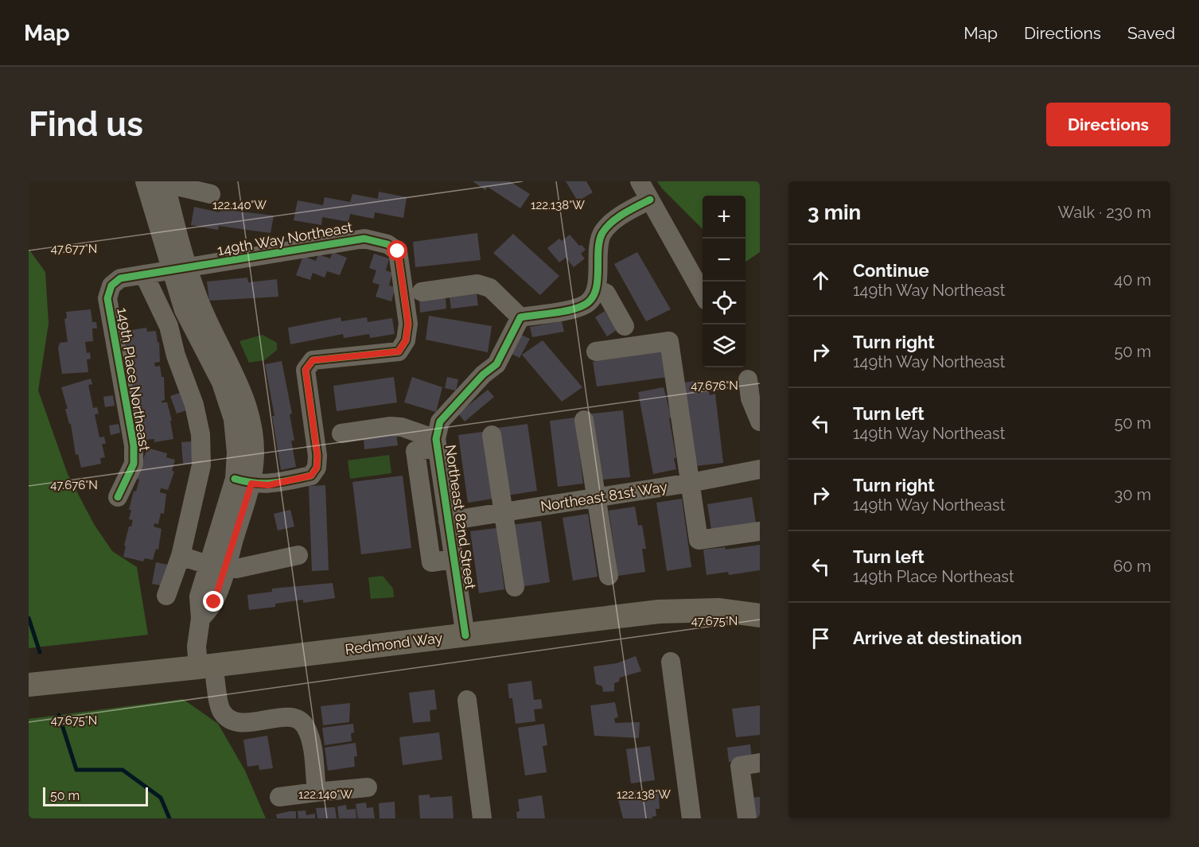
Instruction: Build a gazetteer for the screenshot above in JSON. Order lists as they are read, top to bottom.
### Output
{
  "streets": {
    "main road": ["Redmond Way"],
    "street": [
      "149th Way Northeast",
      "149th Place Northeast",
      "Northeast 81st Way",
      "Northeast 82nd Street"
    ]
  },
  "crossings": [
    ["149th Way Northeast", "149th Place Northeast"],
    ["Northeast 81st Way", "Northeast 82nd Street"],
    ["Northeast 82nd Street", "Redmond Way"]
  ],
  "scale_bar": "50 m",
  "page": {
    "header": "Map",
    "nav": ["Map", "Directions", "Saved"],
    "buttons": "Directions",
    "title": "Find us",
    "heading": ["3 min", "Walk · 230 m"],
    "map_buttons": ["+", "−"],
    "list": [
      ["Continue", "149th Way Northeast", "40 m"],
      ["Turn right", "149th Way Northeast", "50 m"],
      ["Turn left", "149th Way Northeast", "50 m"],
      ["Turn right", "149th Way Northeast", "30 m"],
      ["Turn left", "149th Place Northeast", "60 m"],
      "Arrive at destination"
    ],
    "scale": "50 m"
  },
  "coordinates": [
    "122.140°W",
    "122.138°W",
    "47.677°N",
    "47.676°N",
    "47.675°N"
  ]
}
